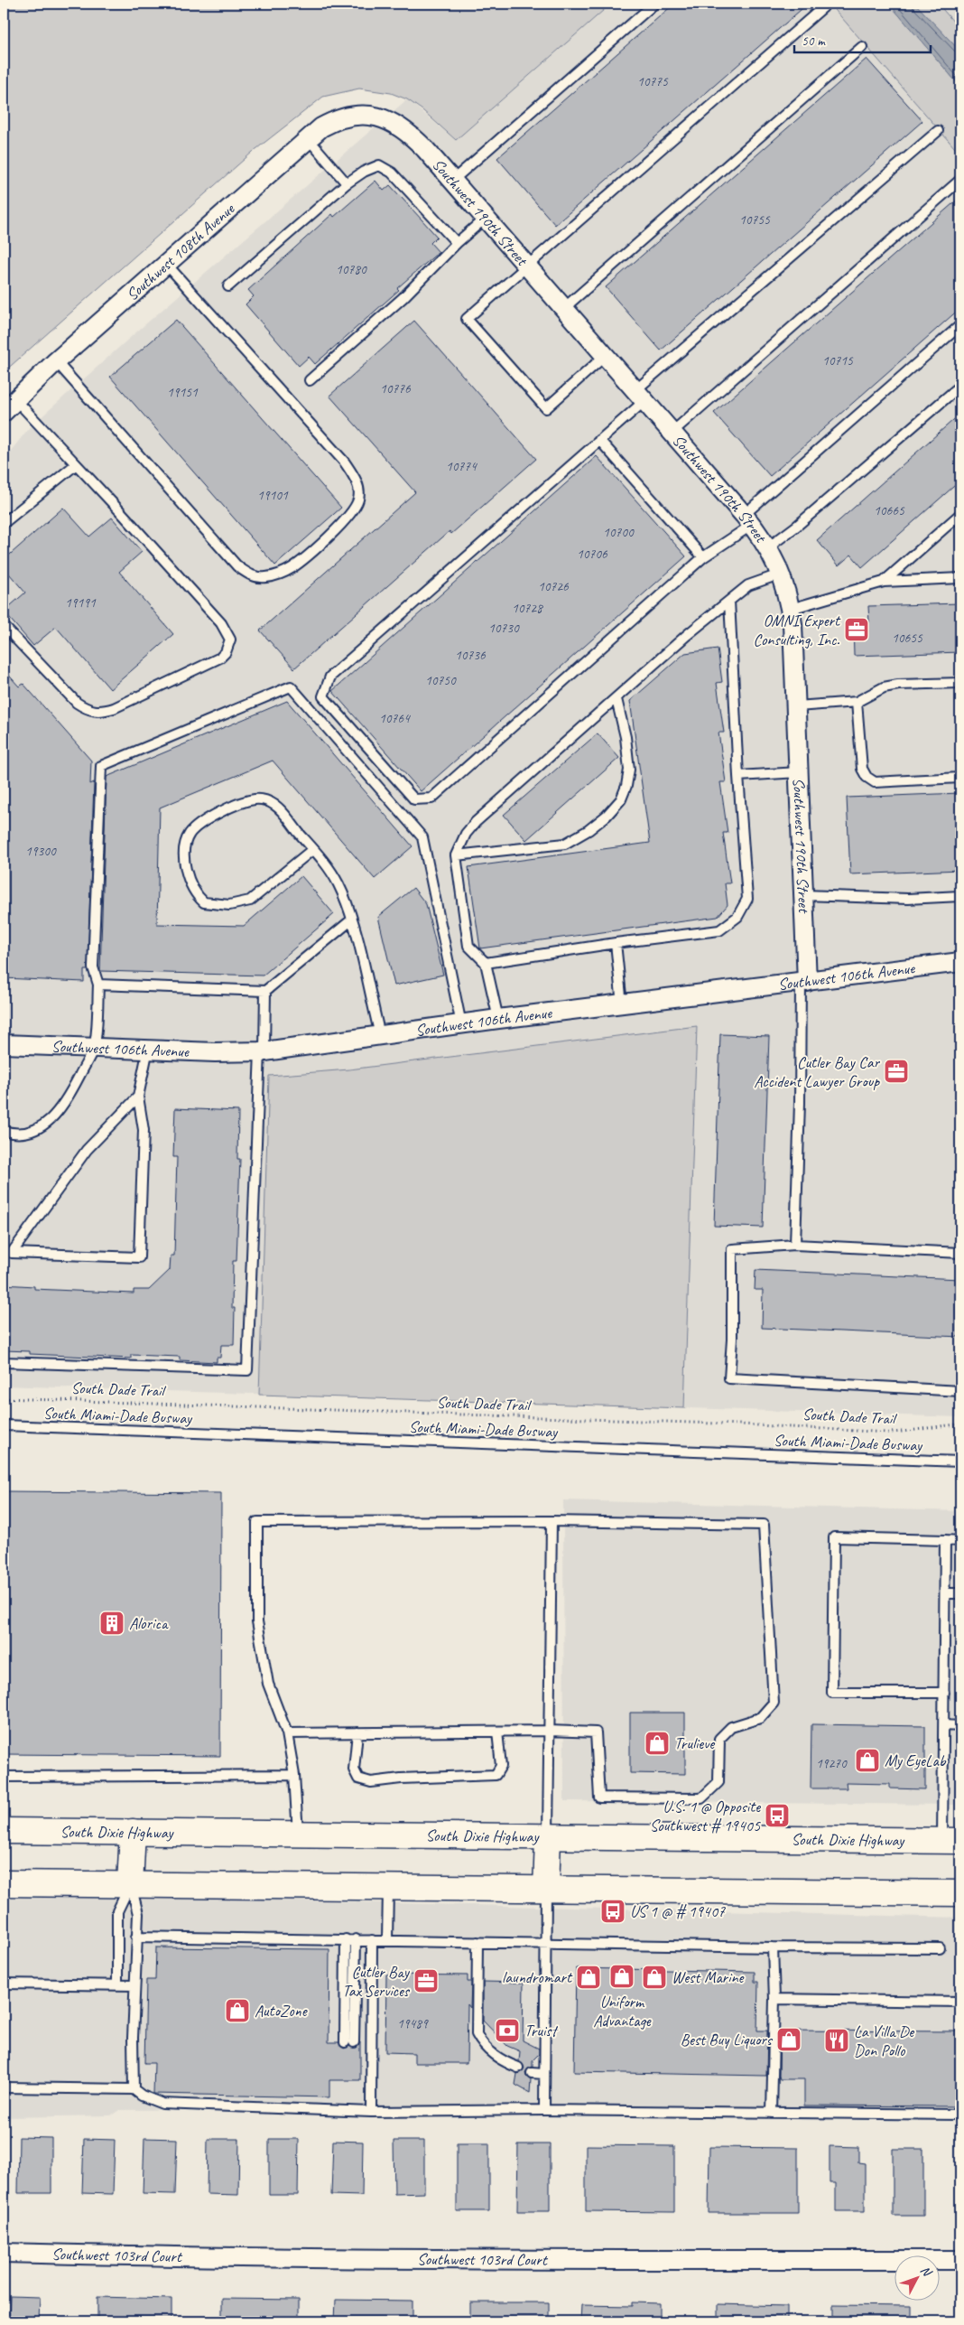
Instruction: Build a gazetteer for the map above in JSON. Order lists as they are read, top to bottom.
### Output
{
  "streets": {
    "highway": ["South Dixie Highway"],
    "street": [
      "Southwest 190th Street",
      "Southwest 108th Avenue",
      "Southwest 106th Avenue",
      "Southwest 103rd Court"
    ],
    "lane": ["South Miami-Dade Busway"],
    "path": ["South Dade Trail"]
  },
  "crossings": [
    ["Southwest 190th Street", "Southwest 108th Avenue"],
    ["Southwest 190th Street", "Southwest 106th Avenue"]
  ],
  "places": {
    "office": ["OMNI Expert Consulting, Inc.", "Cutler Bay Car Accident Lawyer Group", "Cutler Bay Tax Services"],
    "building": ["Alorica"],
    "shop": [
      "Trulieve",
      "My EyeLab",
      "Uniform Advantage",
      "laundromart",
      "West Marine",
      "AutoZone",
      "Best Buy Liquors"
    ],
    "bus stop": ["U.S. 1 @ Opposite Southwest # 19405", "US 1 @ # 19407"],
    "bank": ["Truist"],
    "restaurant": ["La Villa De Don Pollo"]
  },
  "house_numbers": [
    "10775",
    "10755",
    "10780",
    "10715",
    "10776",
    "19151",
    "10774",
    "19101",
    "10665",
    "10700",
    "10706",
    "10726",
    "19191",
    "10728",
    "10730",
    "10655",
    "10736",
    "10750",
    "10764",
    "19300",
    "19270",
    "19489"
  ],
  "scale_bar": "50 m",
  "north": "top right"
}
